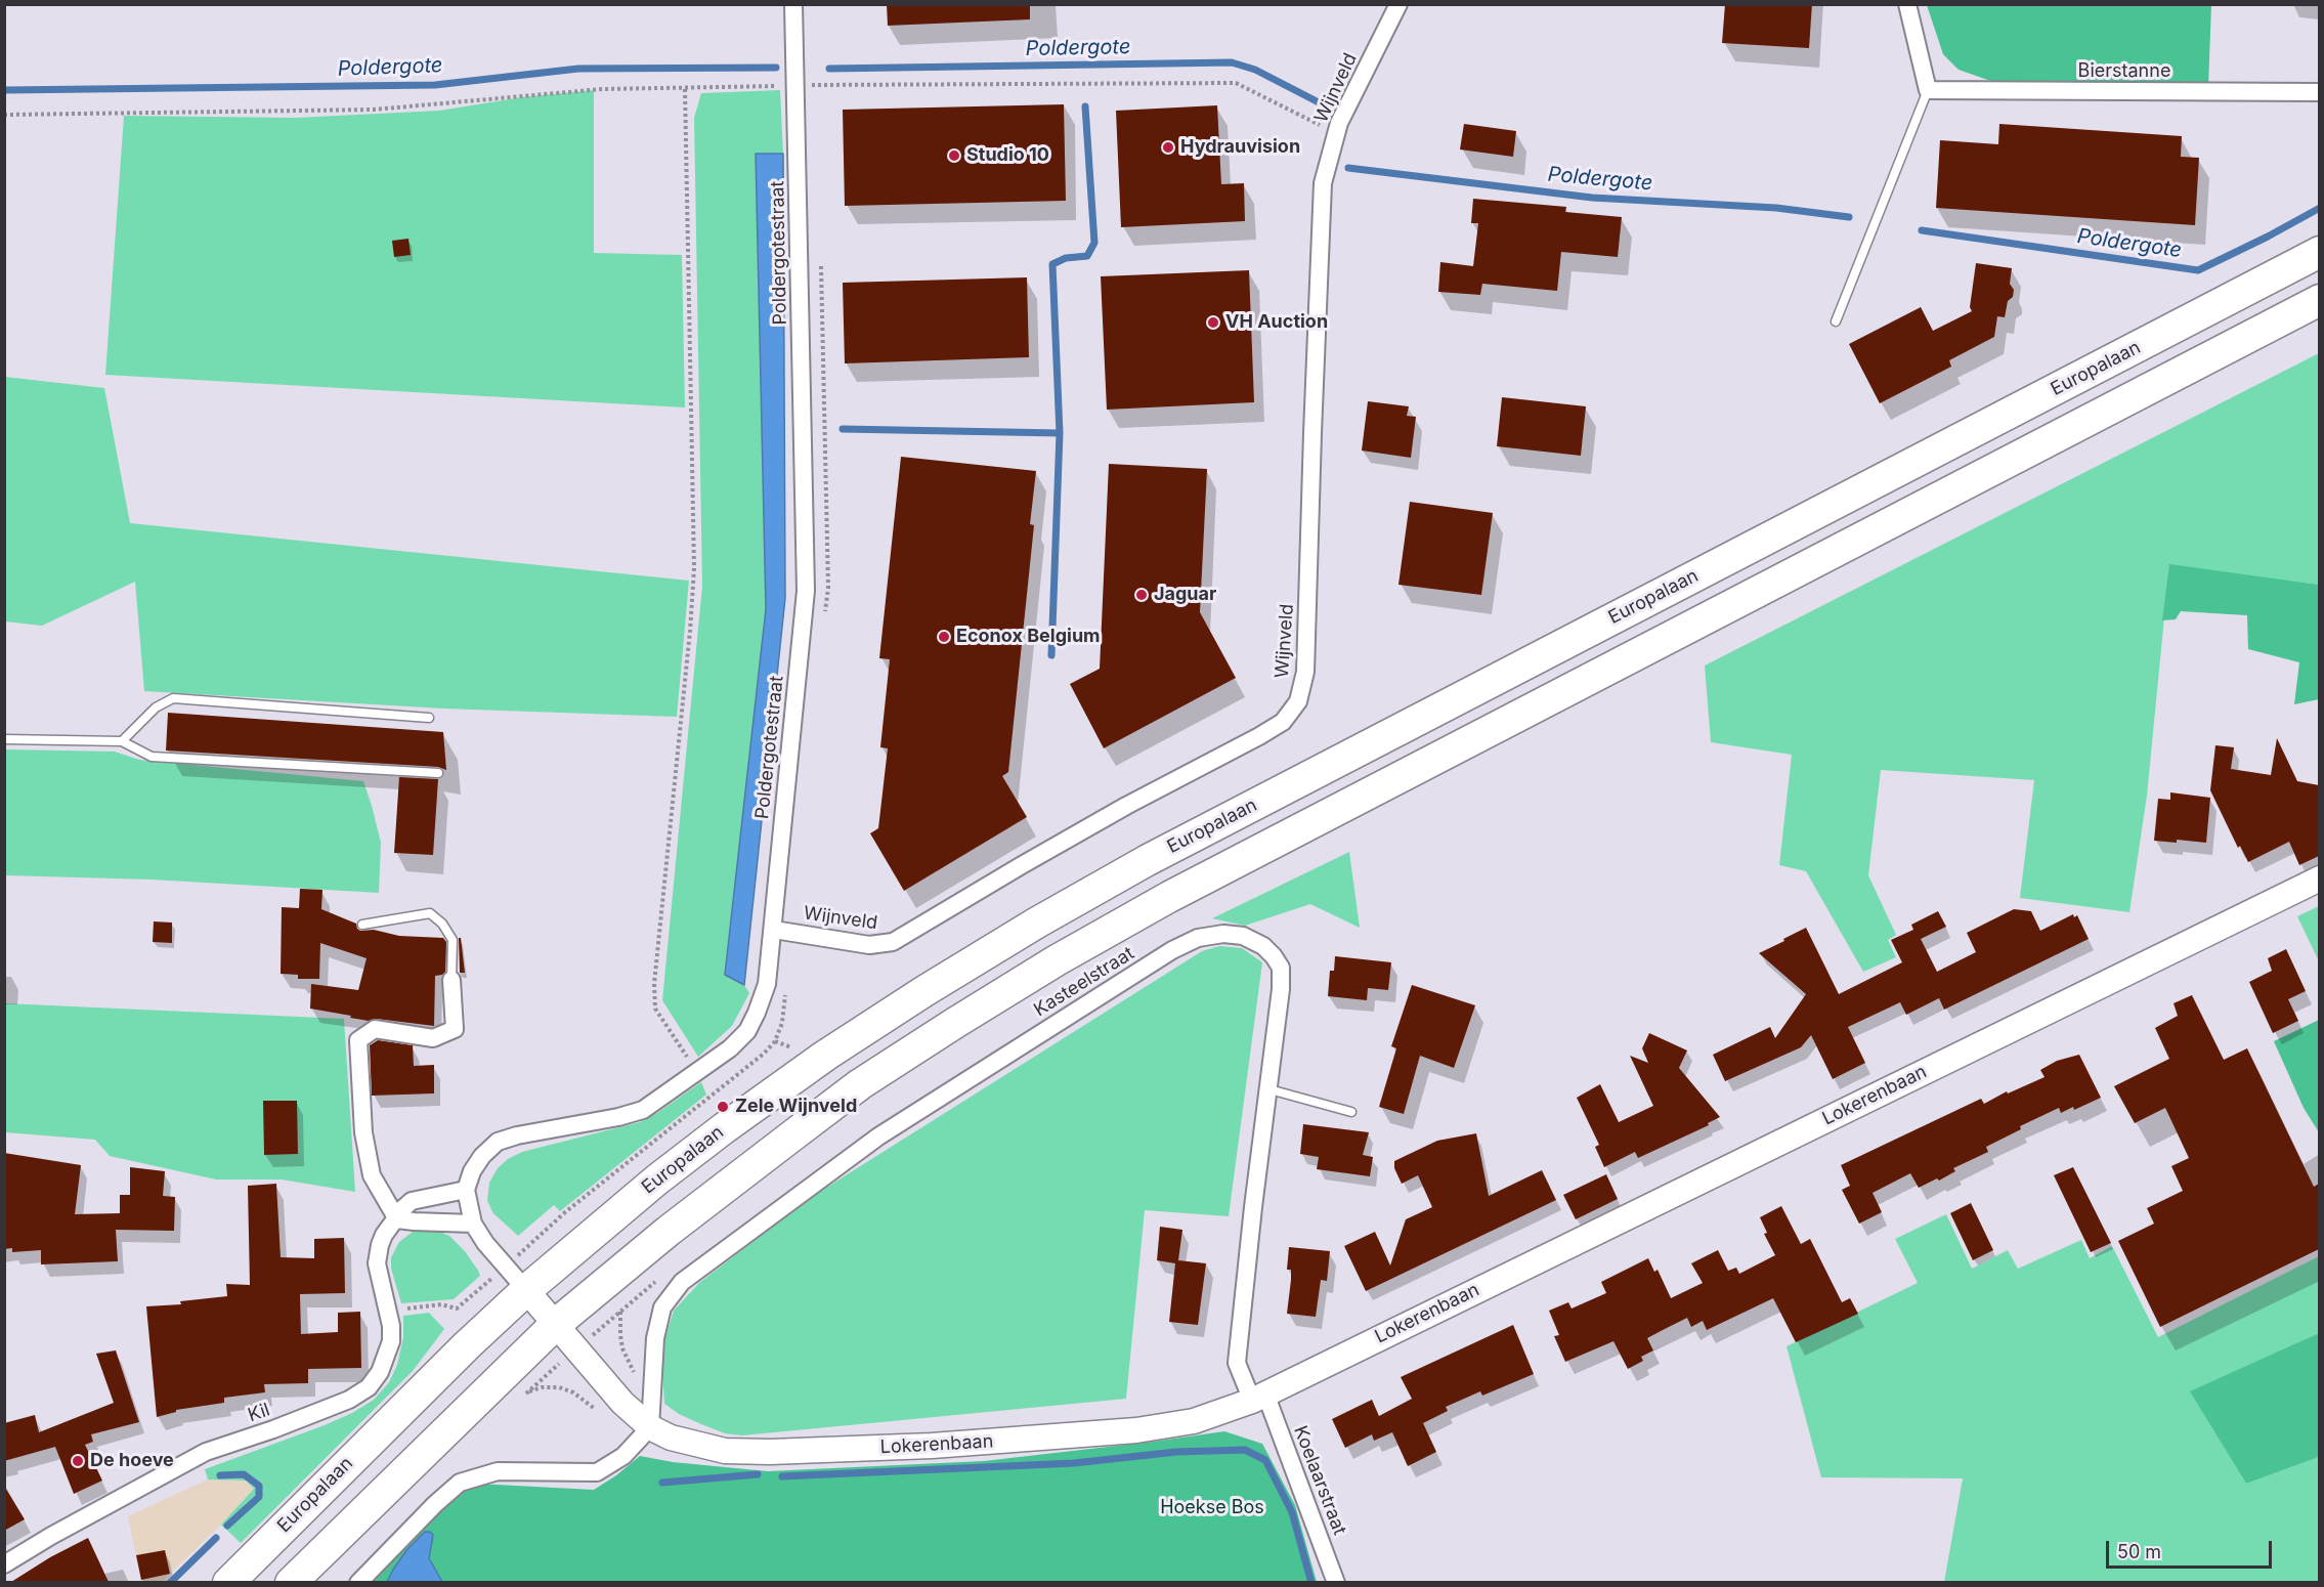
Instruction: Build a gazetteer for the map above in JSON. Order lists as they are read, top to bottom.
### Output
{
  "streets": {
    "highway": ["Europalaan"],
    "street": [
      "Bierstanne",
      "Wijnveld",
      "Poldergotestraat",
      "Kasteelstraat",
      "Lokerenbaan",
      "Kil",
      "Koelaarstraat"
    ]
  },
  "crossings": [
    ["Wijnveld", "Poldergotestraat"],
    ["Poldergotestraat", "Kil"],
    ["Europalaan", "Lokerenbaan"],
    ["Kasteelstraat", "Lokerenbaan"],
    ["Kasteelstraat", "Koelaarstraat"],
    ["Lokerenbaan", "Koelaarstraat"]
  ],
  "water": ["Poldergote"],
  "parks": ["Hoekse Bos"],
  "places": [
    "Hydrauvision",
    "Studio 10",
    "VH Auction",
    "Jaguar",
    "Econox Belgium",
    "Zele Wijnveld",
    "De hoeve"
  ],
  "scale_bar": "50 m"
}
